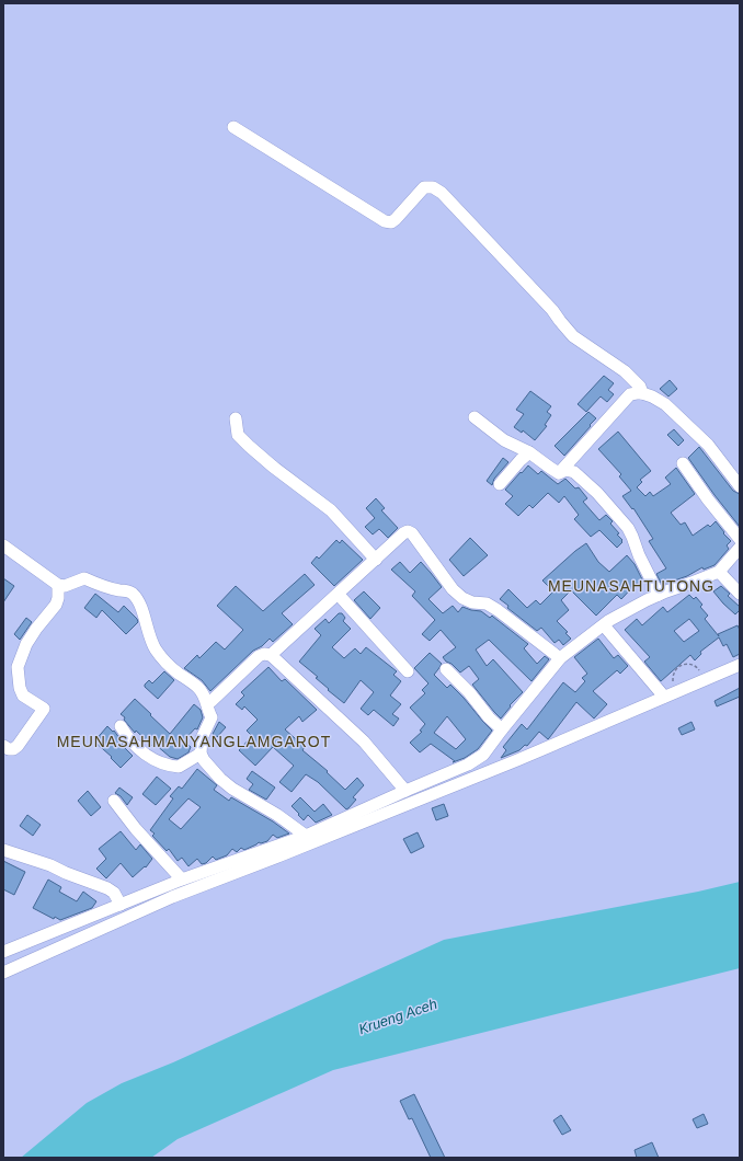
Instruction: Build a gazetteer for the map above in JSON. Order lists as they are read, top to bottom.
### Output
{
  "districts": ["MEUNASAHTUTONG", "MEUNASAHMANYANGLAMGAROT"],
  "water": ["Krueng Aceh"]
}
